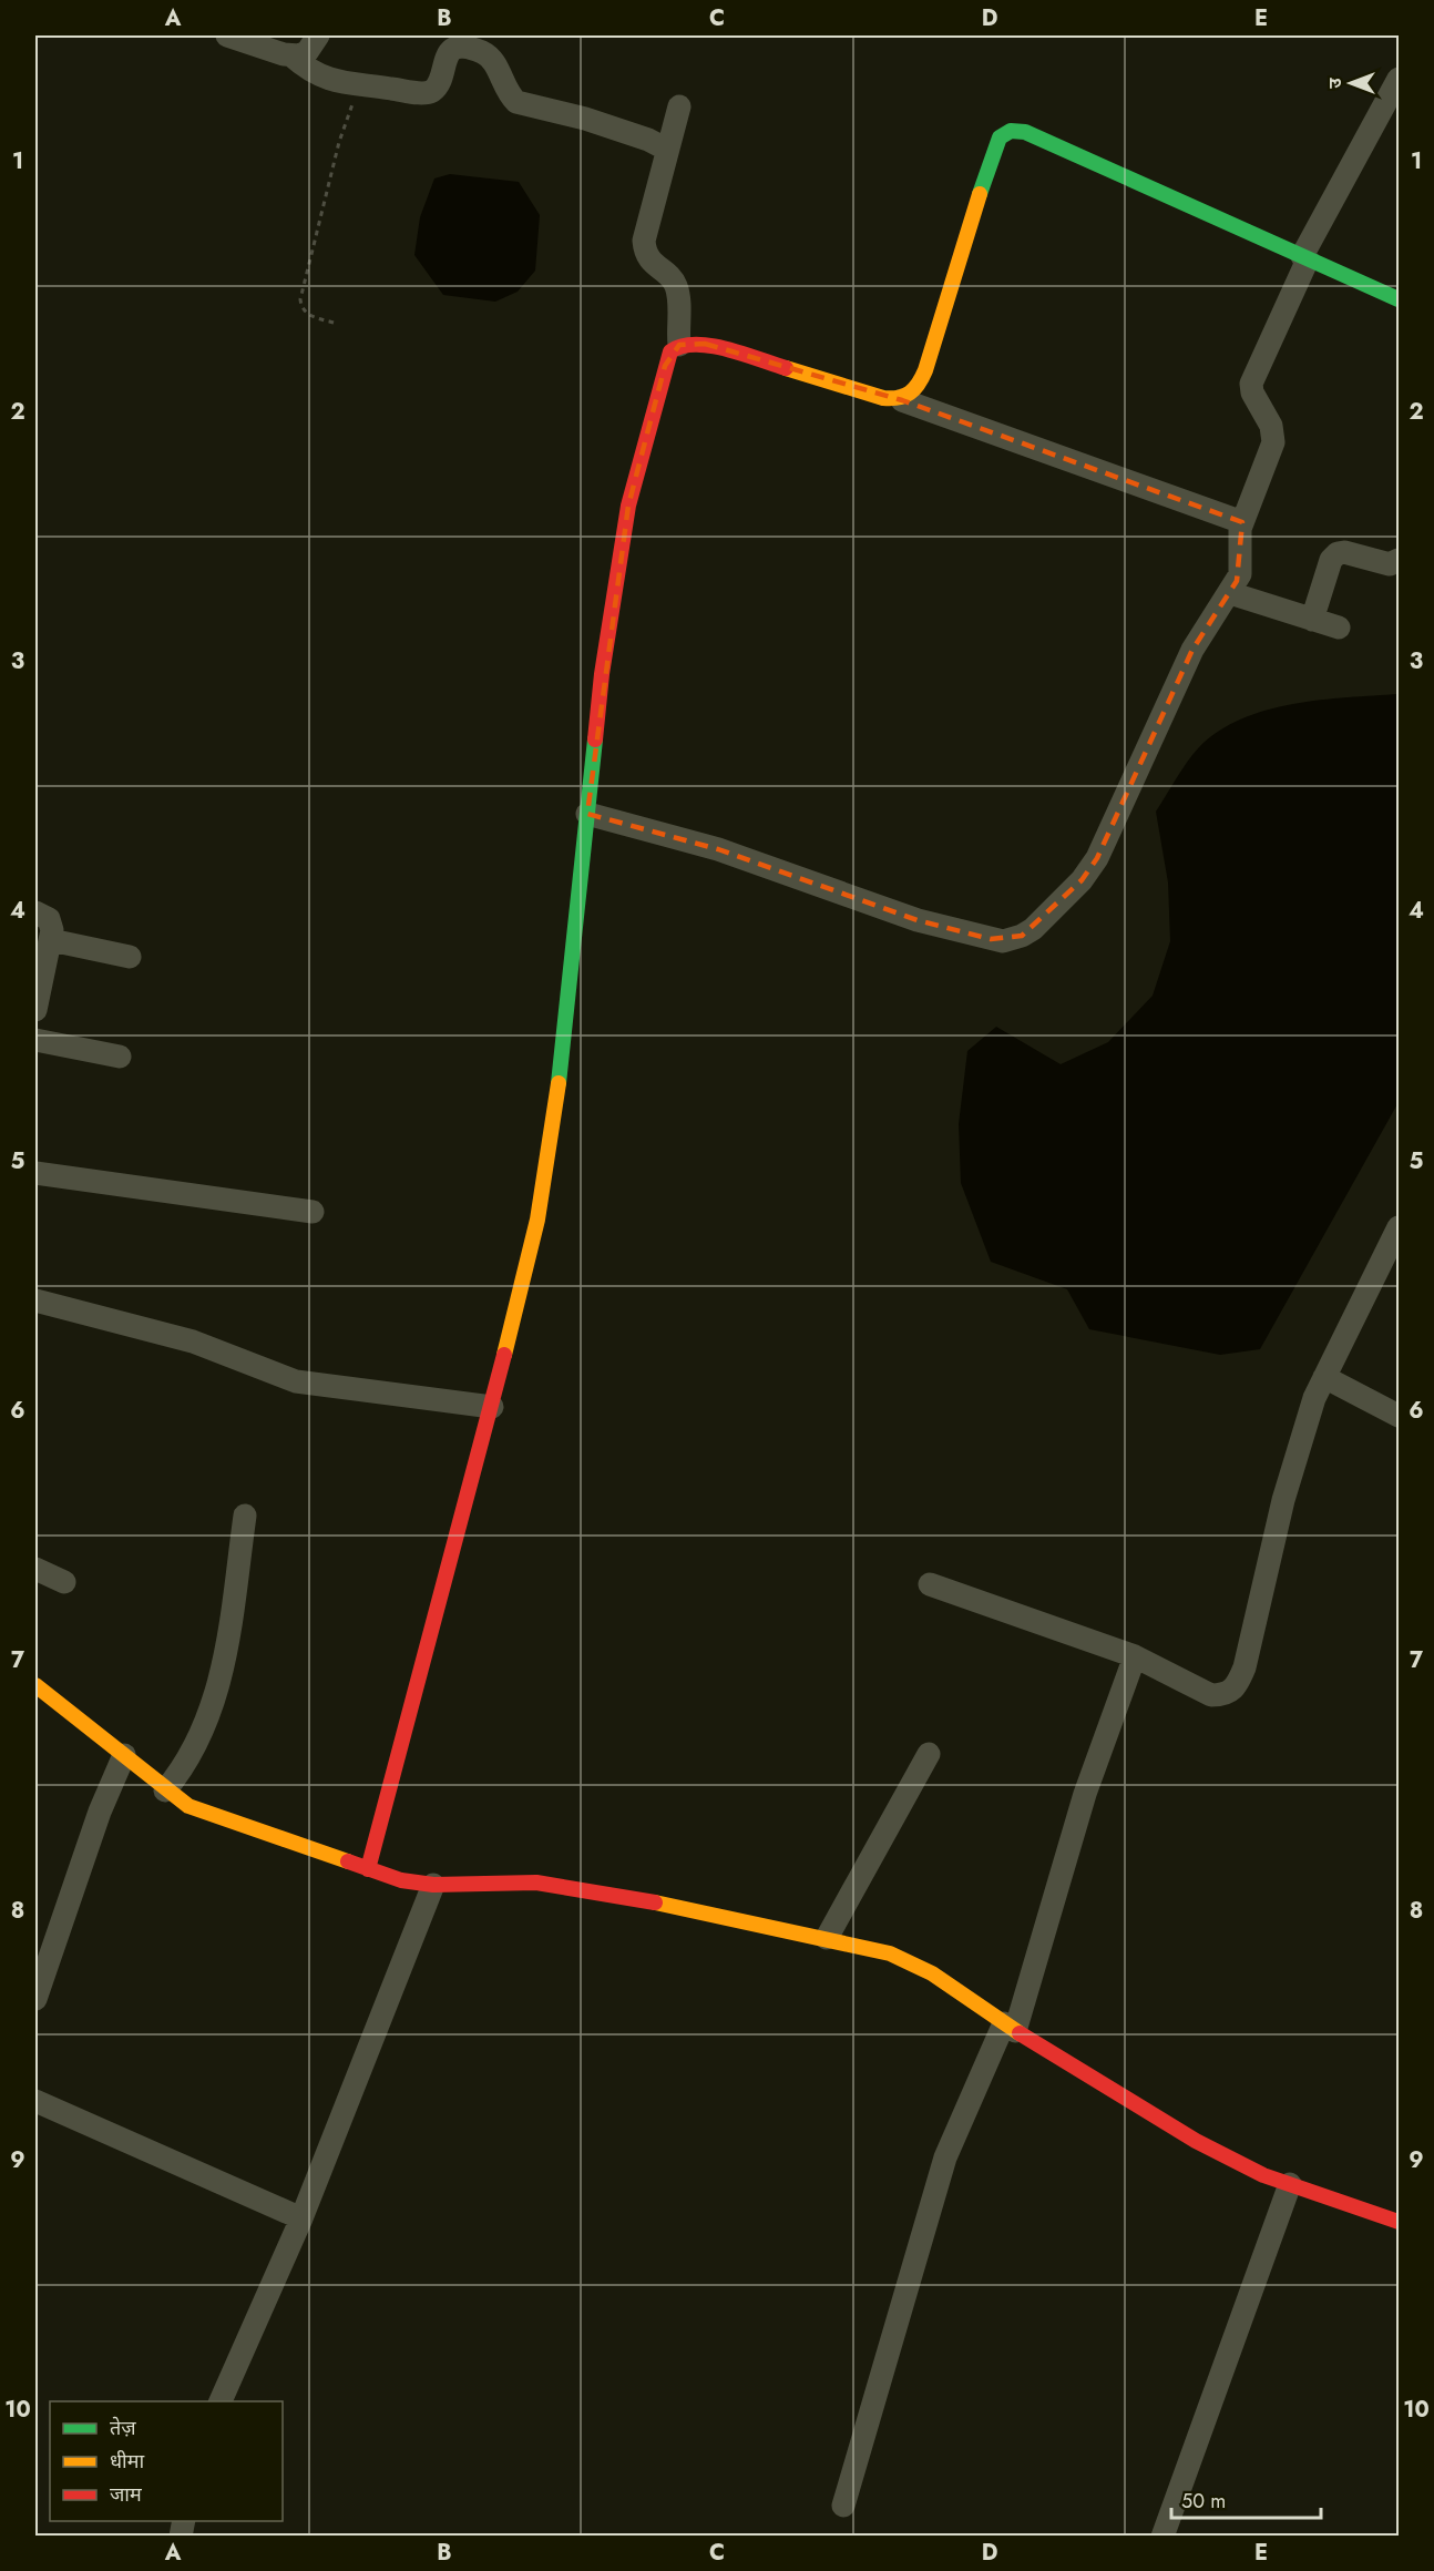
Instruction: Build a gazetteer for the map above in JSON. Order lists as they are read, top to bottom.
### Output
{
  "legend": ["तेज़", "धीमा", "जाम"],
  "scale_bar": "50 m",
  "north": "left",
  "grid": {
    "columns": [
      "A",
      "B",
      "C",
      "D",
      "E"
    ],
    "rows": [
      "1",
      "2",
      "3",
      "4",
      "5",
      "6",
      "7",
      "8",
      "9",
      "10"
    ]
  }
}
